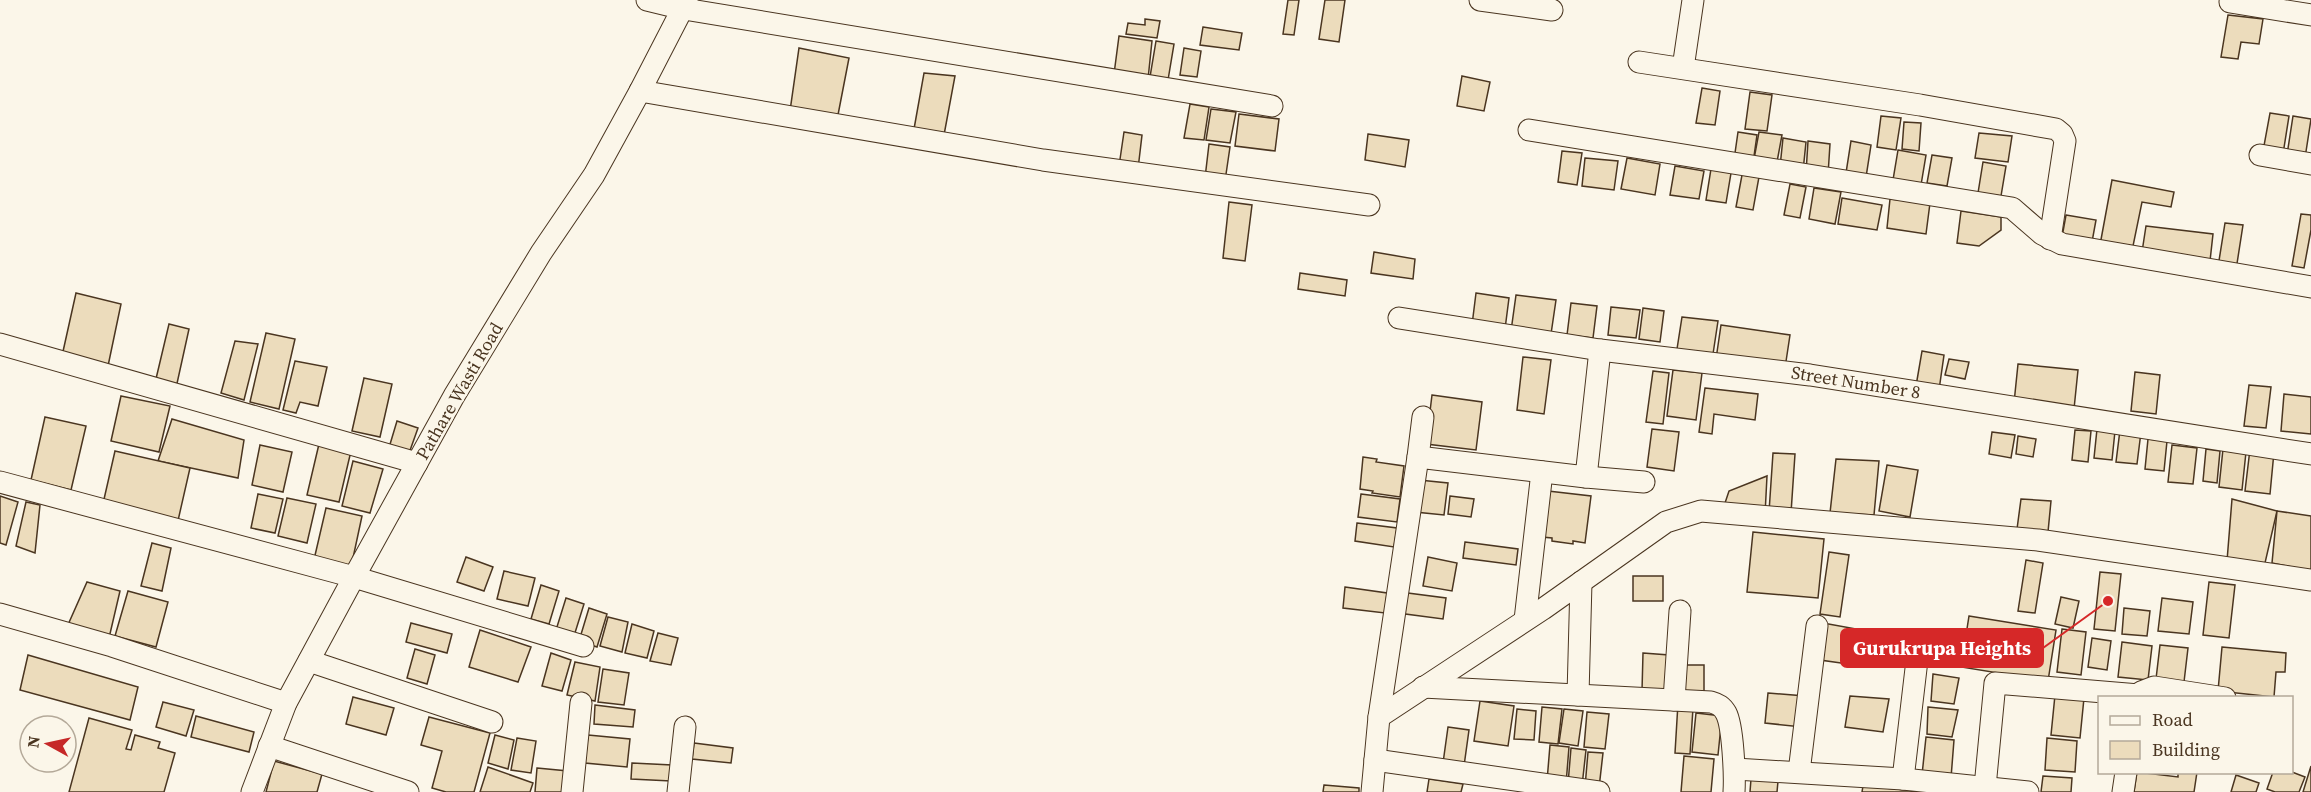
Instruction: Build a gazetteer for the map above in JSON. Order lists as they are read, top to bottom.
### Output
{
  "streets": {
    "street": ["Street Number 8", "Pathare Wasti Road"]
  },
  "places": ["Gurukrupa Heights"],
  "legend": ["Road", "Building"],
  "north": "left"
}
